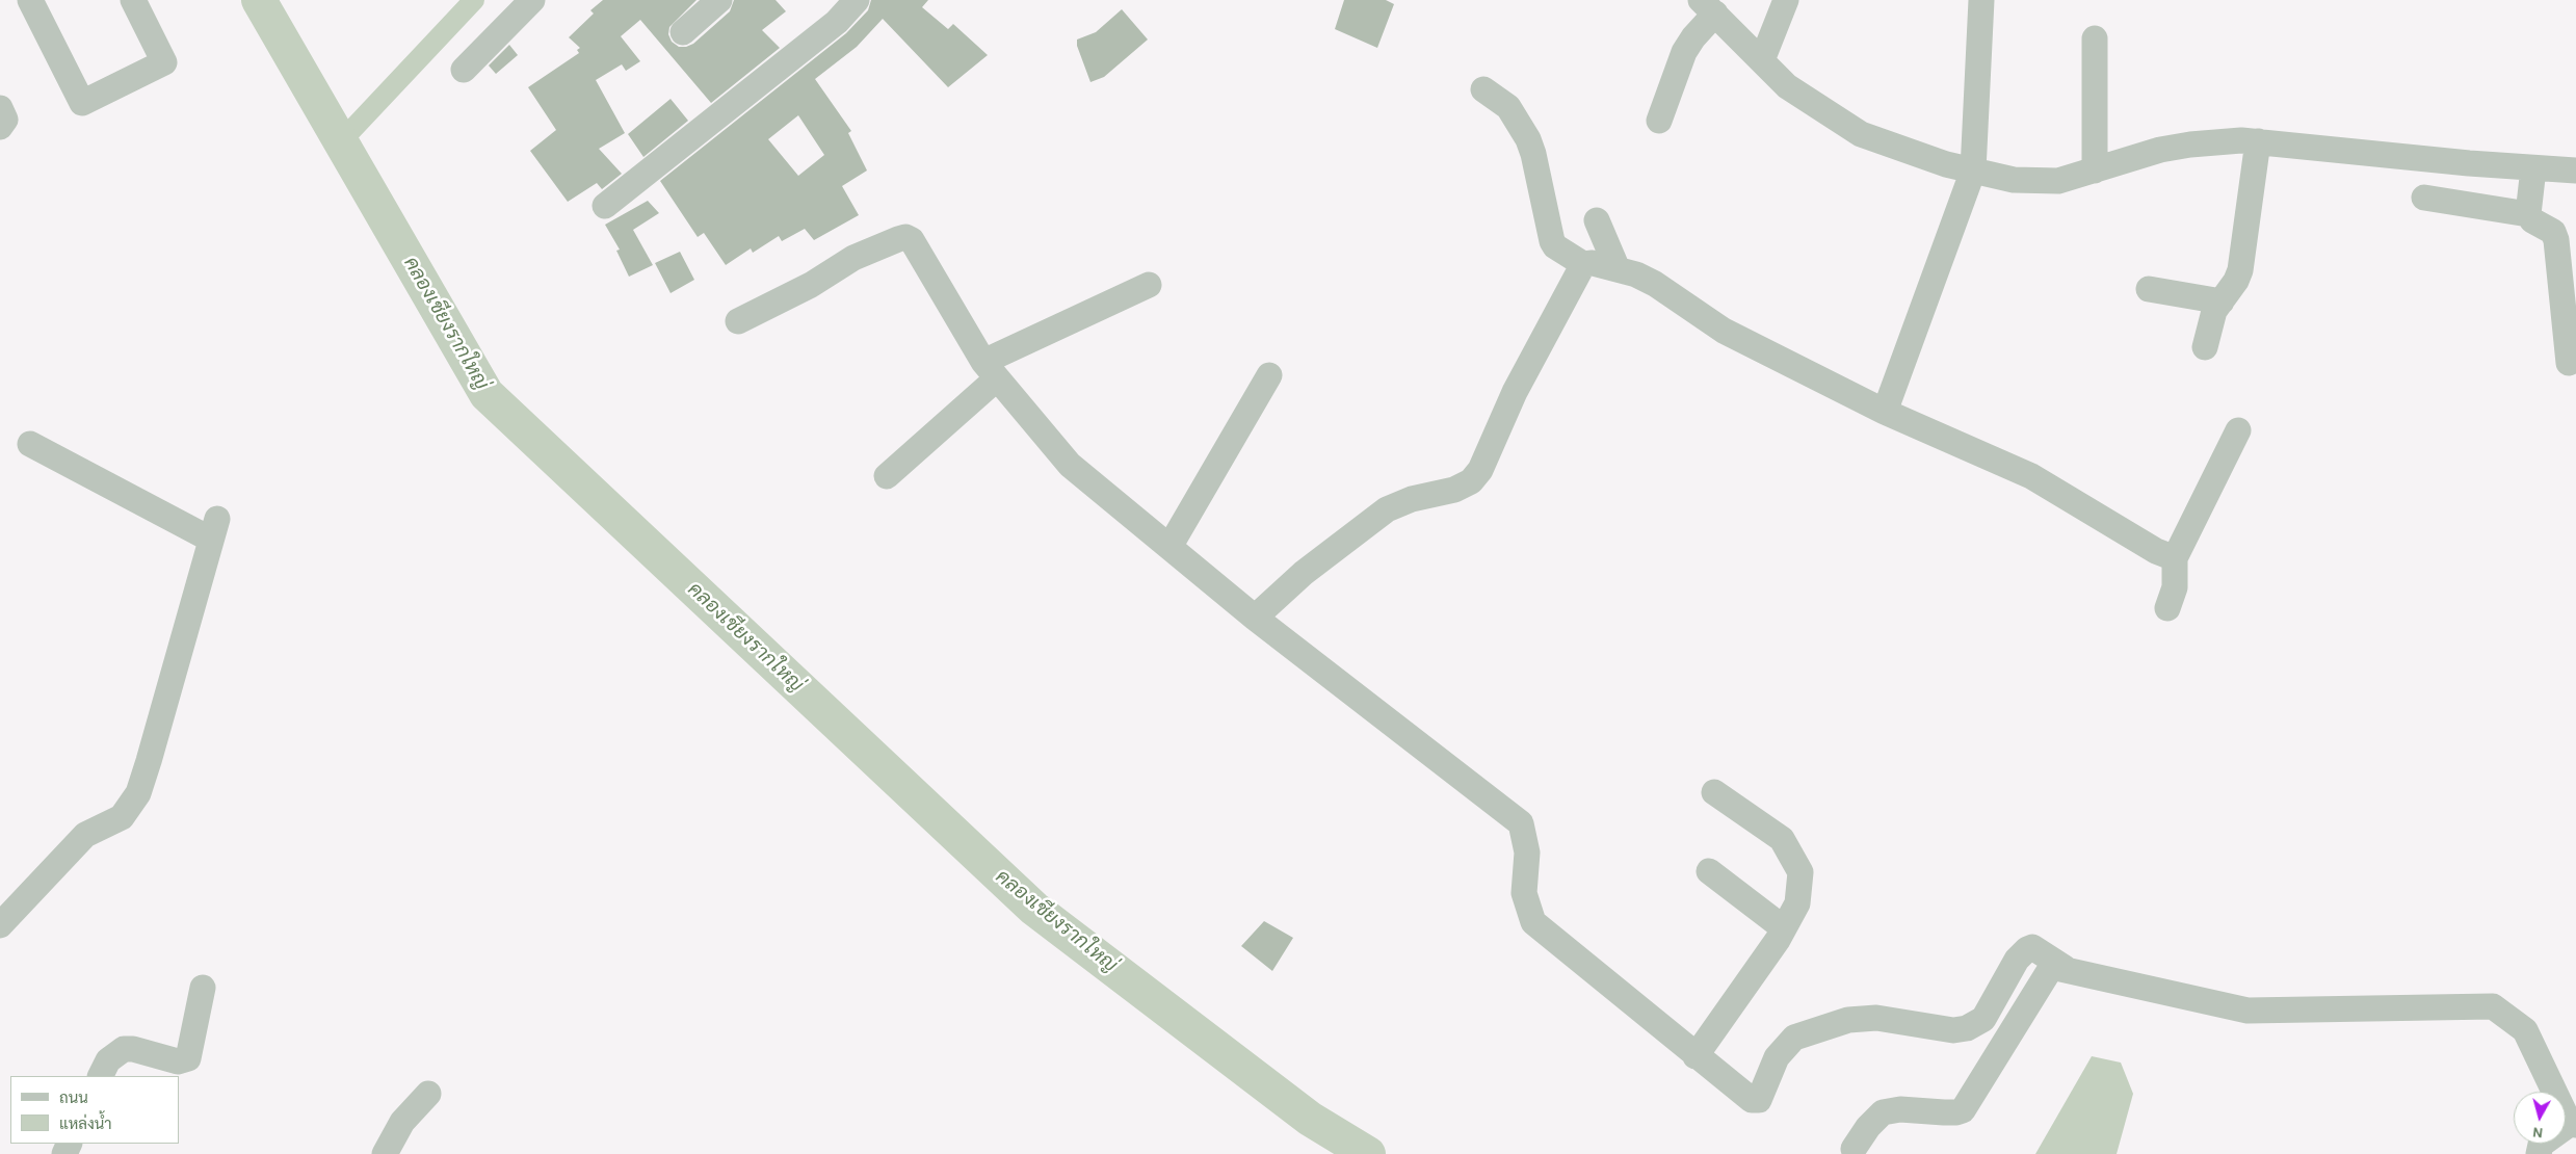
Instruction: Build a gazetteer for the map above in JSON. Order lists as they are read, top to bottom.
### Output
{
  "water": ["คลองเชียงรากใหญ่"],
  "legend": ["ถนน", "แหล่งน้ำ"],
  "north": "bottom"
}
